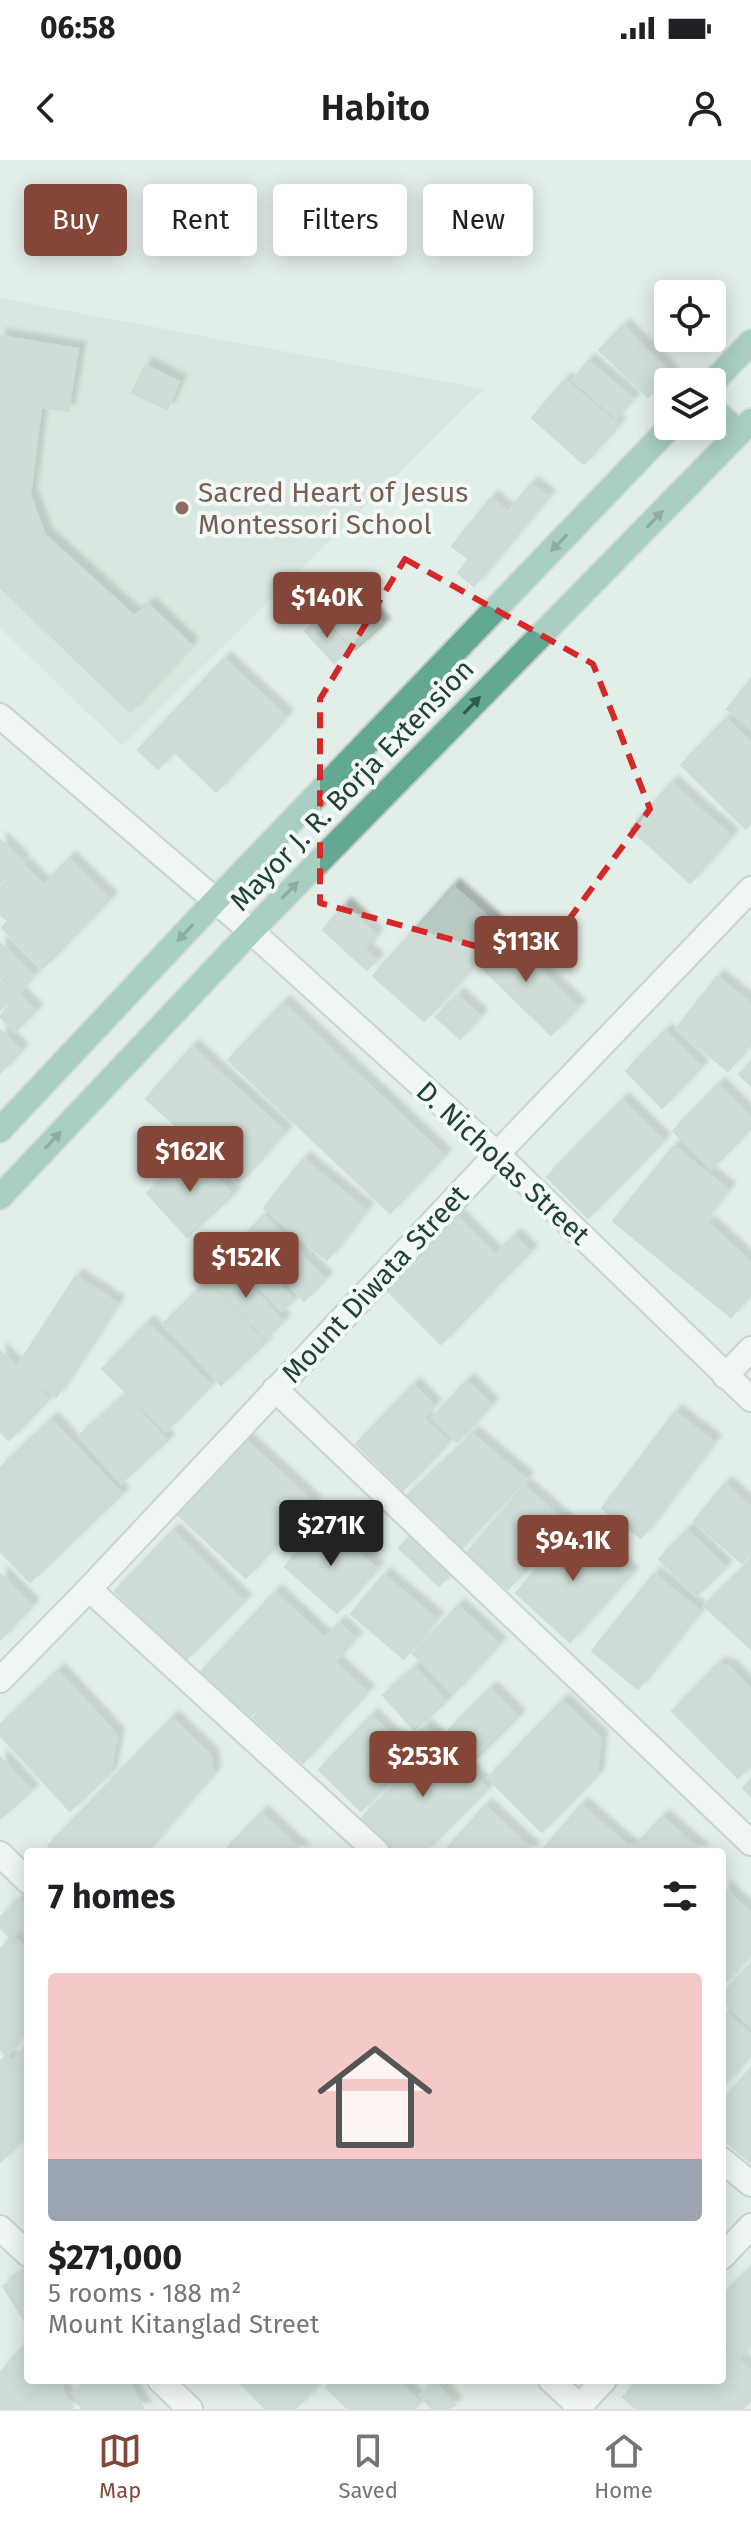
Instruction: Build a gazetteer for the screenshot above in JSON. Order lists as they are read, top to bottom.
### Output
{
  "streets": {
    "main road": ["Mayor J. R. Borja Extension"],
    "street": ["D. Nicholas Street", "Mount Diwata Street"]
  },
  "crossings": [
    ["Mayor J. R. Borja Extension", "D. Nicholas Street"],
    ["D. Nicholas Street", "Mount Diwata Street"]
  ],
  "places": ["Sacred Heart of Jesus Montessori School"],
  "page": {
    "status": "06:58",
    "header": "Habito",
    "chip": [
      "Buy",
      "Rent",
      "Filters",
      "New"
    ],
    "price": [
      "$140K",
      "$113K",
      "$162K",
      "$152K",
      "$271K",
      "$94.1K",
      "$253K"
    ],
    "heading": "7 homes",
    "list": [
      {
        "name": "$271,000",
        "note": "5 rooms · 188 m² · Mount Kitanglad Street"
      }
    ],
    "tabs": ["Map", "Saved", "Home"]
  }
}
